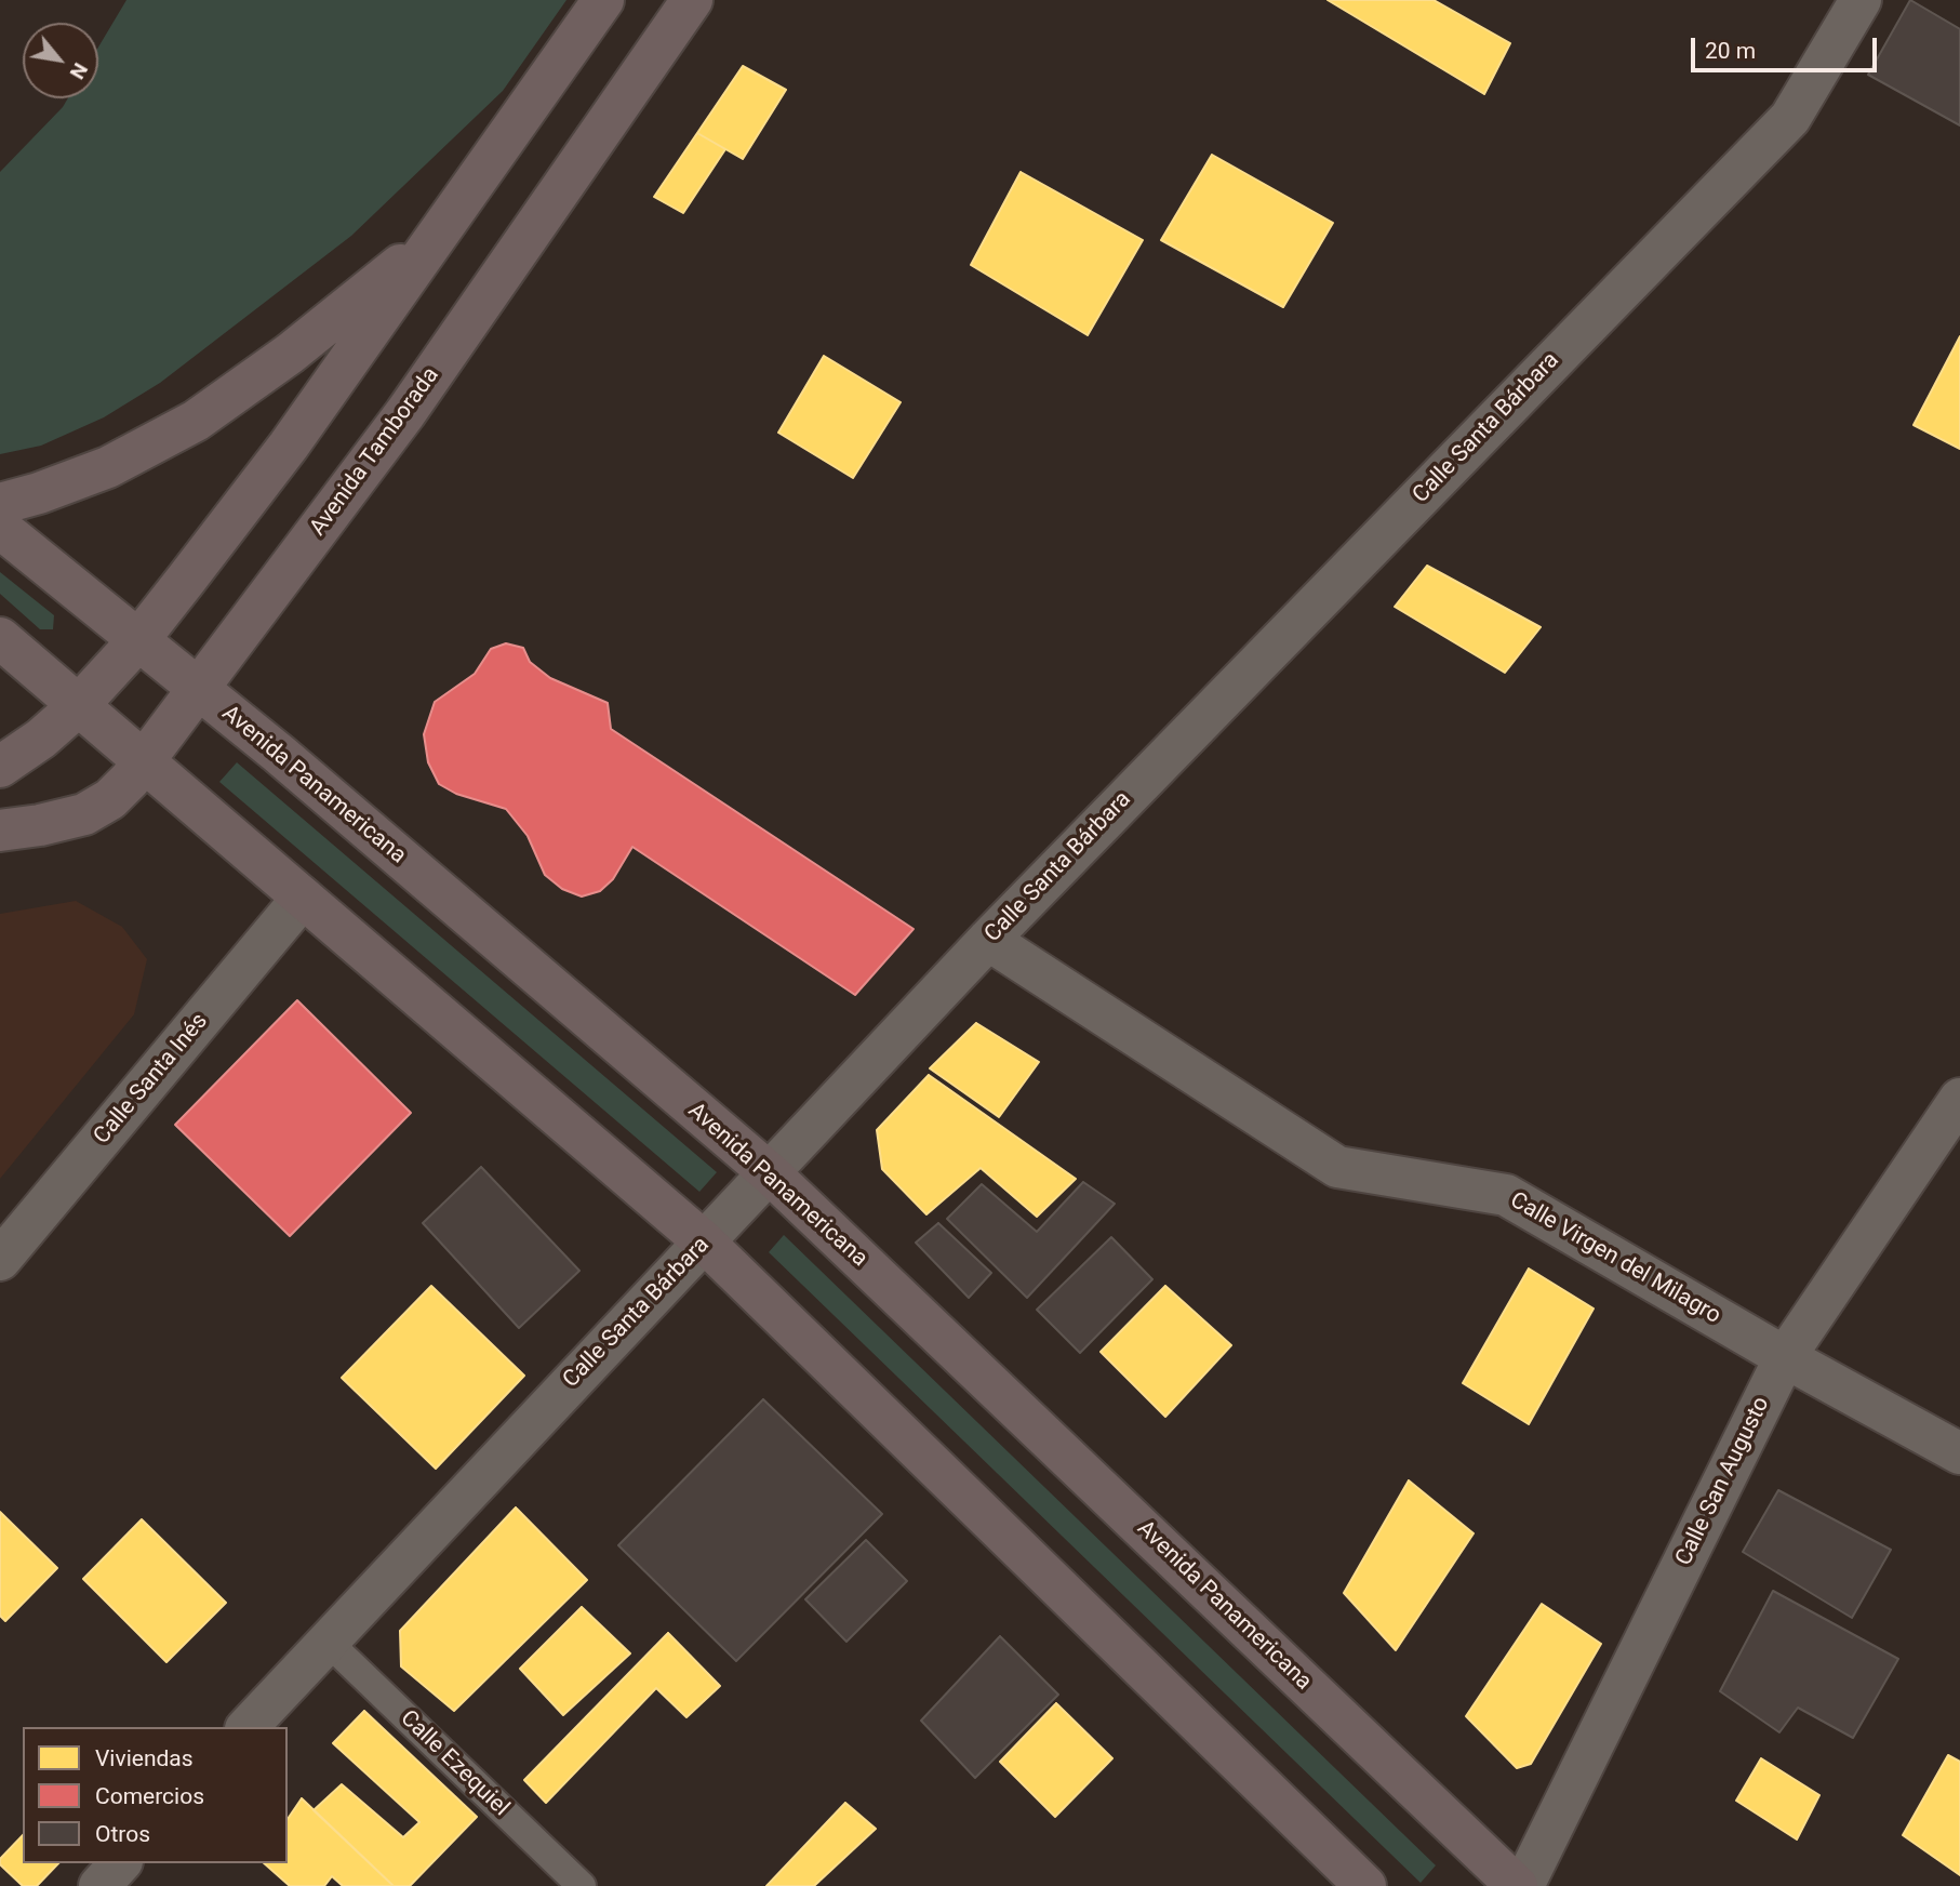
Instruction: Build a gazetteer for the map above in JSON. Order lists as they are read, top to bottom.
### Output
{
  "streets": {
    "main road": ["Avenida Tamborada", "Avenida Panamericana"],
    "street": [
      "Calle Santa Bárbara",
      "Calle Santa Inés",
      "Calle Virgen del Milagro",
      "Calle San Augusto"
    ],
    "lane": ["Calle Ezequiel"]
  },
  "crossings": [
    ["Calle Santa Bárbara", "Avenida Panamericana"],
    ["Calle Santa Bárbara", "Calle Virgen del Milagro"],
    ["Calle Santa Bárbara", "Calle Ezequiel"],
    ["Avenida Tamborada", "Avenida Panamericana"],
    ["Calle Virgen del Milagro", "Calle San Augusto"]
  ],
  "legend": ["Viviendas", "Comercios", "Otros"],
  "scale_bar": "20 m",
  "north": "bottom right"
}
